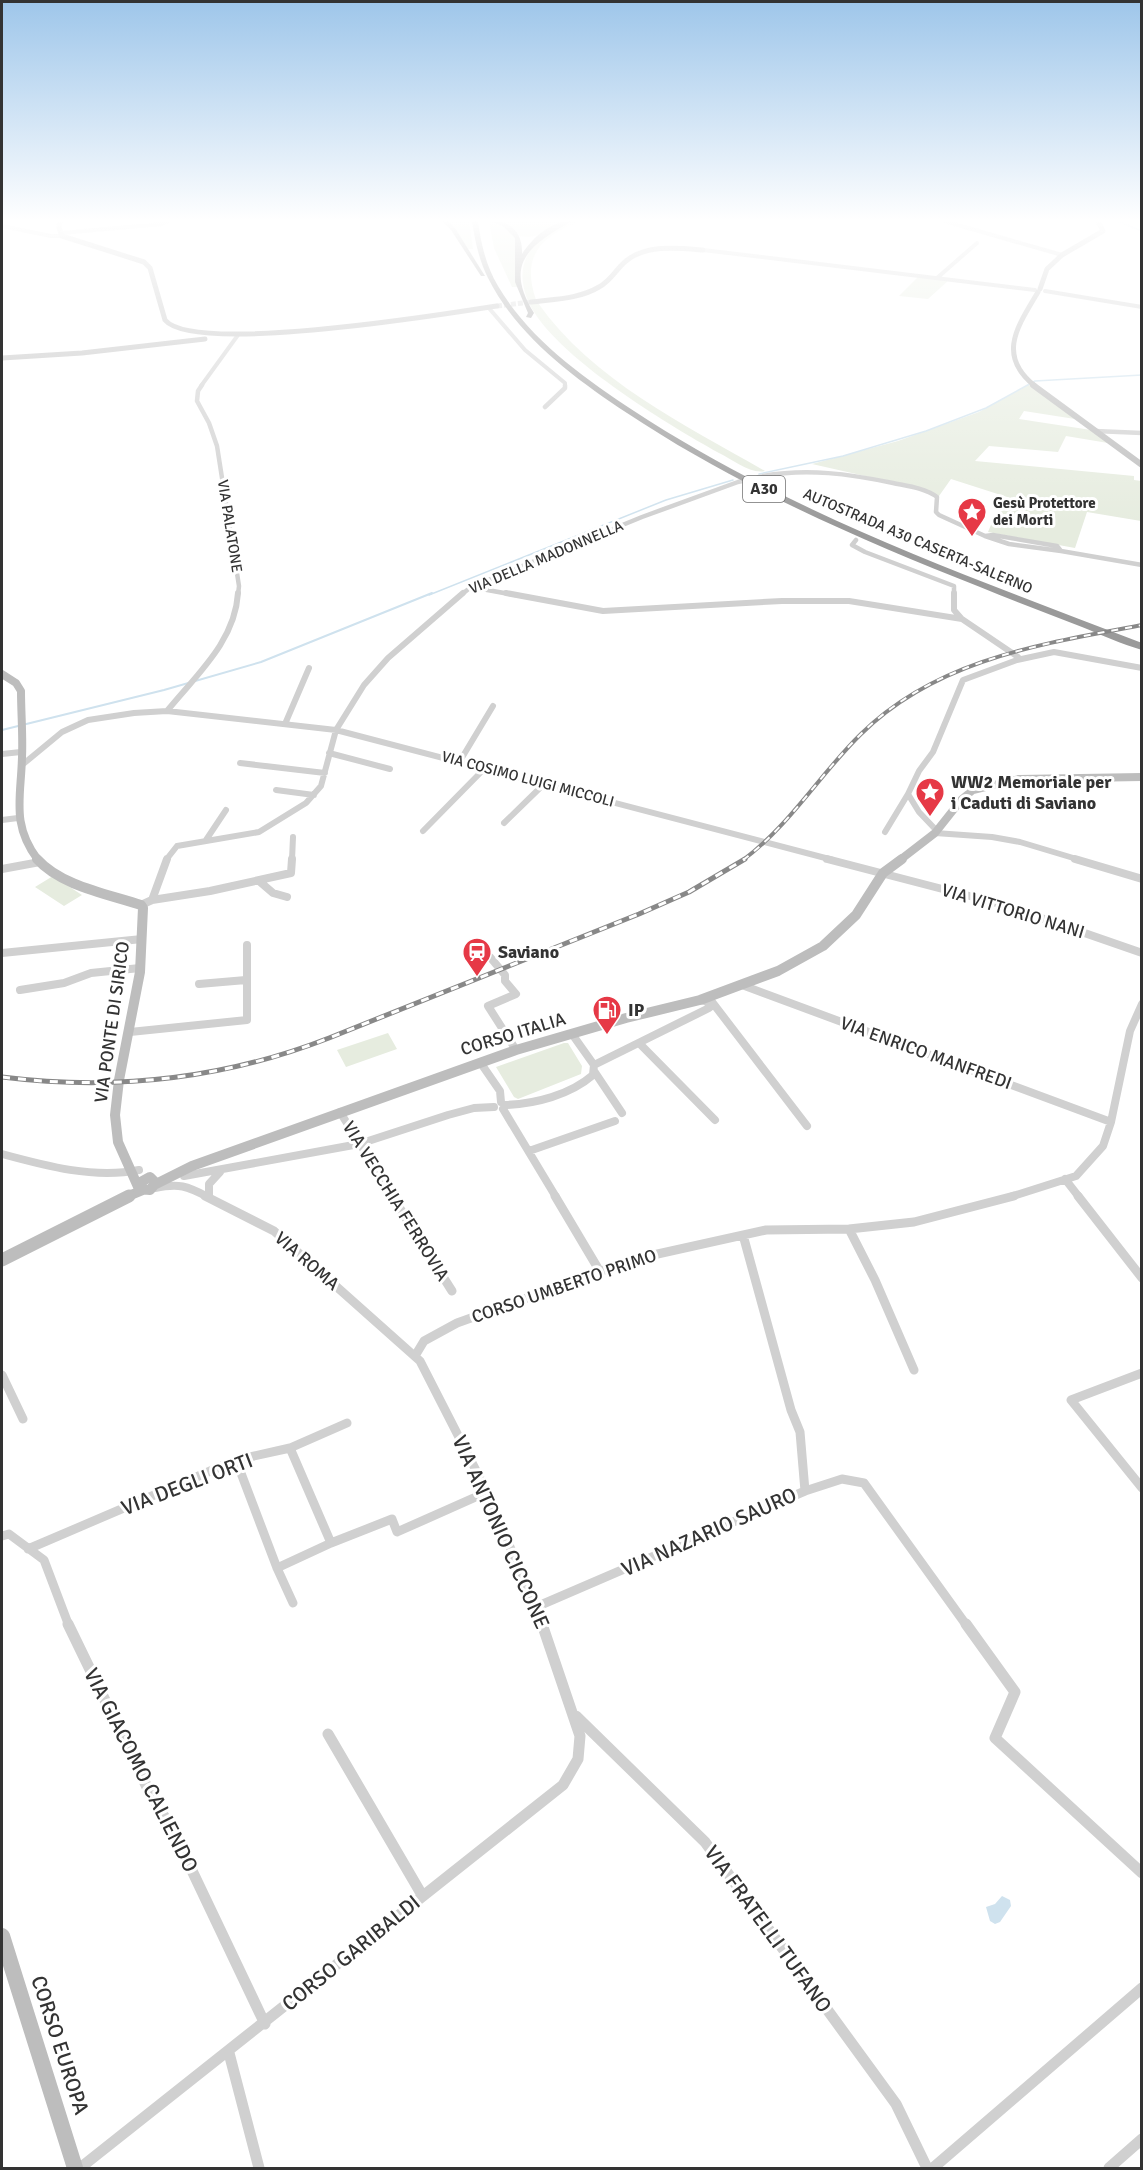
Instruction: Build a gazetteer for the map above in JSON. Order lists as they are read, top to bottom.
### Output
{
  "streets": {
    "highway": ["A30", "AUTOSTRADA A30 CASERTA-SALERNO"],
    "street": [
      "VIA PALATONE",
      "VIA DELLA MADONNELLA",
      "VIA COSIMO LUIGI MICCOLI",
      "VIA VITTORIO NANI",
      "VIA PONTE DI SIRICO",
      "CORSO ITALIA",
      "VIA ENRICO MANFREDI",
      "VIA VECCHIA FERROVIA",
      "VIA ROMA",
      "CORSO UMBERTO PRIMO",
      "VIA DEGLI ORTI",
      "VIA ANTONIO CICCONE",
      "VIA NAZARIO SAURO",
      "VIA GIACOMO CALIENDO",
      "VIA FRATELLI TUFANO",
      "CORSO GARIBALDI",
      "CORSO EUROPA"
    ]
  },
  "crossings": [
    ["VIA PALATONE", "VIA COSIMO LUIGI MICCOLI"],
    ["VIA DELLA MADONNELLA", "VIA COSIMO LUIGI MICCOLI"],
    ["VIA COSIMO LUIGI MICCOLI", "VIA VITTORIO NANI"],
    ["VIA COSIMO LUIGI MICCOLI", "CORSO ITALIA"],
    ["VIA VITTORIO NANI", "CORSO ITALIA"],
    ["VIA PONTE DI SIRICO", "CORSO ITALIA"],
    ["VIA PONTE DI SIRICO", "VIA ROMA"],
    ["CORSO ITALIA", "VIA ENRICO MANFREDI"],
    ["CORSO ITALIA", "VIA VECCHIA FERROVIA"],
    ["CORSO ITALIA", "VIA ROMA"],
    ["VIA ENRICO MANFREDI", "CORSO UMBERTO PRIMO"],
    ["VIA ROMA", "CORSO UMBERTO PRIMO"],
    ["VIA ROMA", "VIA ANTONIO CICCONE"],
    ["CORSO UMBERTO PRIMO", "VIA ANTONIO CICCONE"],
    ["CORSO UMBERTO PRIMO", "VIA NAZARIO SAURO"],
    ["VIA DEGLI ORTI", "VIA GIACOMO CALIENDO"],
    ["VIA ANTONIO CICCONE", "VIA NAZARIO SAURO"],
    ["VIA ANTONIO CICCONE", "VIA FRATELLI TUFANO"],
    ["VIA ANTONIO CICCONE", "CORSO GARIBALDI"],
    ["VIA GIACOMO CALIENDO", "CORSO GARIBALDI"],
    ["VIA FRATELLI TUFANO", "CORSO GARIBALDI"]
  ],
  "places": {
    "place": ["Gesù Protettore dei Morti", "WW2 Memoriale per i Caduti di Saviano"],
    "station": ["Saviano"],
    "fuel station": ["IP"]
  }
}
